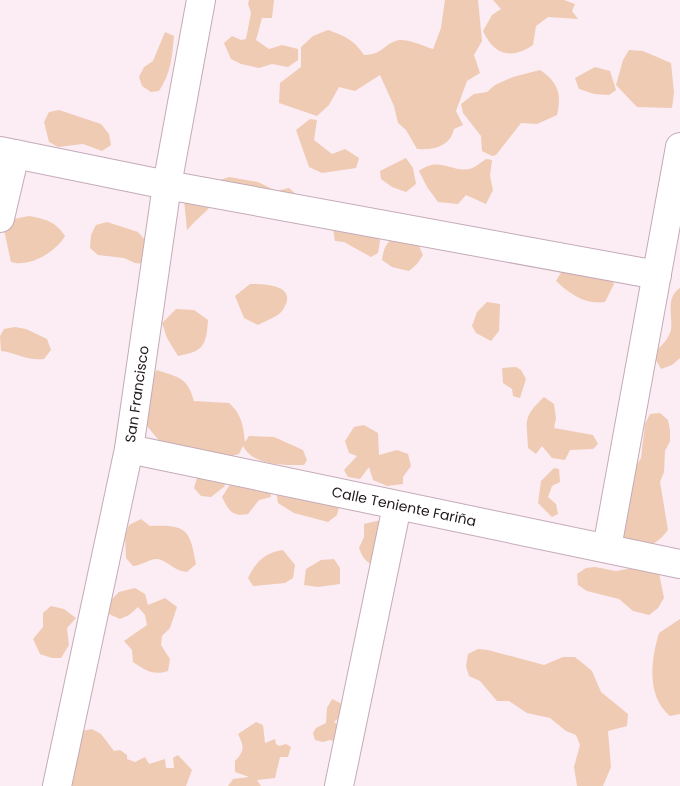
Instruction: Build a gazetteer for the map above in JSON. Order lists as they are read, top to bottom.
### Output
{
  "streets": {
    "street": ["San Francisco", "Calle Teniente Fariña"]
  },
  "crossings": [
    ["San Francisco", "Calle Teniente Fariña"]
  ]
}
